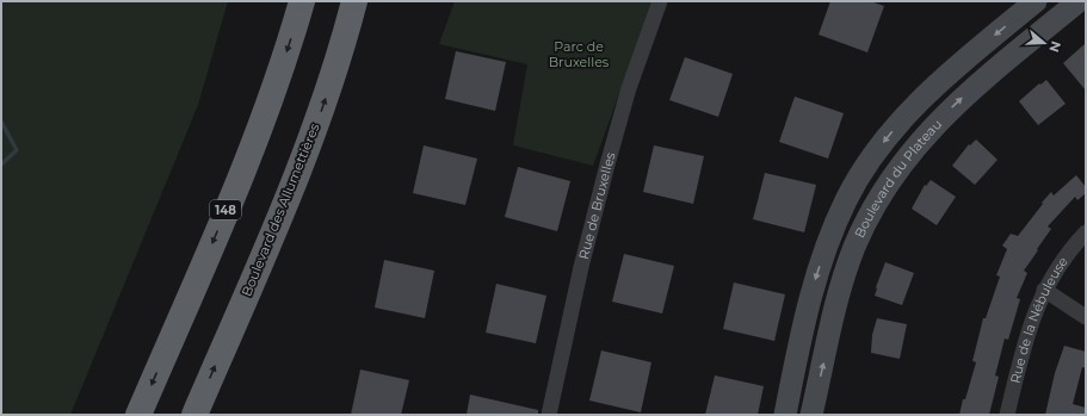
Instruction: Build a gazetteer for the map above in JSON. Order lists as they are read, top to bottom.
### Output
{
  "streets": {
    "highway": ["148", "Boulevard des Allumettières"],
    "main road": ["Boulevard du Plateau"],
    "street": ["Rue de Bruxelles", "Rue de la Nébuleuse"]
  },
  "parks": ["Parc de Bruxelles"],
  "north": "right"
}
